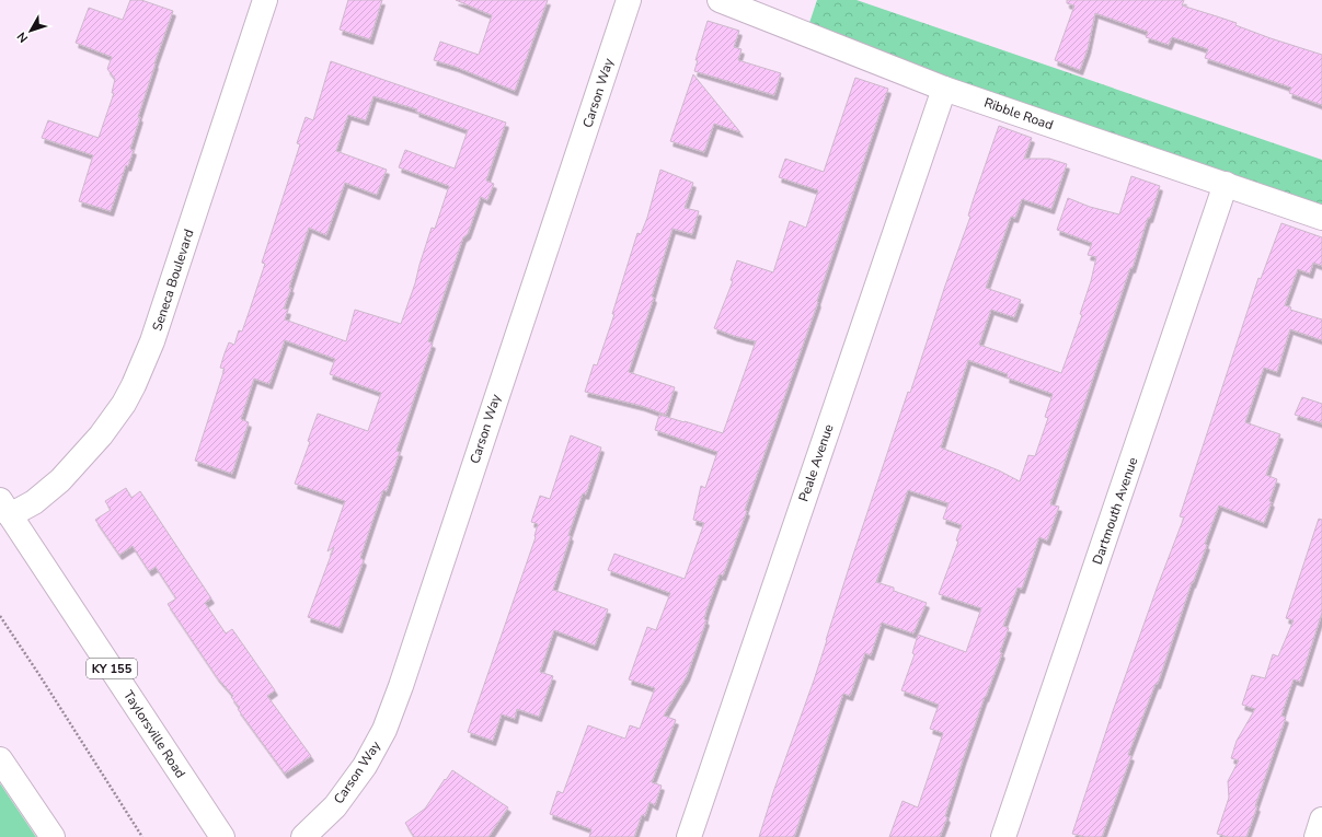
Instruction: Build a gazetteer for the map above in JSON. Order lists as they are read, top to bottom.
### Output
{
  "streets": {
    "street": [
      "Carson Way",
      "Ribble Road",
      "Seneca Boulevard",
      "Peale Avenue",
      "Dartmouth Avenue",
      "KY 155",
      "Taylorsville Road"
    ]
  },
  "crossings": [
    ["Ribble Road", "Peale Avenue"],
    ["Ribble Road", "Dartmouth Avenue"],
    ["Seneca Boulevard", "Taylorsville Road"]
  ],
  "north": "bottom left"
}
